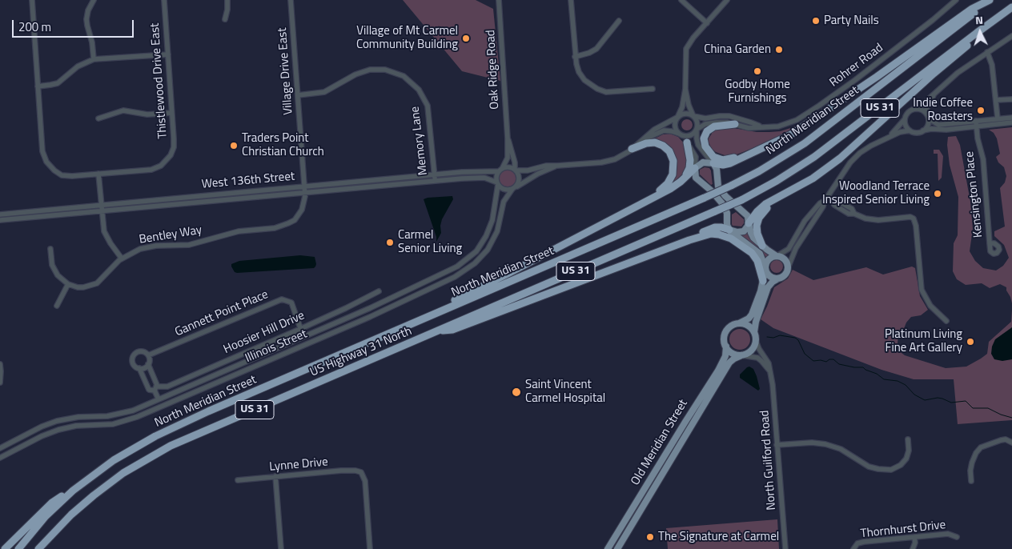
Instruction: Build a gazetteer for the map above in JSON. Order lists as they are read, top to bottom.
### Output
{
  "streets": {
    "highway": ["US 31", "North Meridian Street", "US Highway 31 North"],
    "main road": ["Old Meridian Street"],
    "street": [
      "Rohrer Road",
      "Oak Ridge Road",
      "Village Drive East",
      "Thistlewood Drive East",
      "Memory Lane",
      "West 136th Street",
      "Kensington Place",
      "Bentley Way",
      "Gannett Point Place",
      "Hoosier Hill Drive",
      "Illinois Street",
      "North Guilford Road",
      "Lynne Drive",
      "Thornhurst Drive"
    ]
  },
  "crossings": [
    ["Oak Ridge Road", "West 136th Street"],
    ["Oak Ridge Road", "Illinois Street"],
    ["Village Drive East", "Memory Lane"],
    ["Village Drive East", "West 136th Street"],
    ["Village Drive East", "Bentley Way"],
    ["US 31", "US Highway 31 North"],
    ["Memory Lane", "West 136th Street"],
    ["West 136th Street", "Bentley Way"],
    ["West 136th Street", "Illinois Street"],
    ["Gannett Point Place", "Hoosier Hill Drive"],
    ["Gannett Point Place", "Illinois Street"],
    ["Old Meridian Street", "North Guilford Road"]
  ],
  "places": [
    "Party Nails",
    "Village of Mt Carmel Community Building",
    "China Garden",
    "Godby Home Furnishings",
    "Indie Coffee Roasters",
    "Traders Point Christian Church",
    "Woodland Terrace Inspired Senior Living",
    "Carmel Senior Living",
    "Platinum Living Fine Art Gallery",
    "Saint Vincent Carmel Hospital",
    "The Signature at Carmel"
  ],
  "scale_bar": "200 m",
  "north": "top"
}
